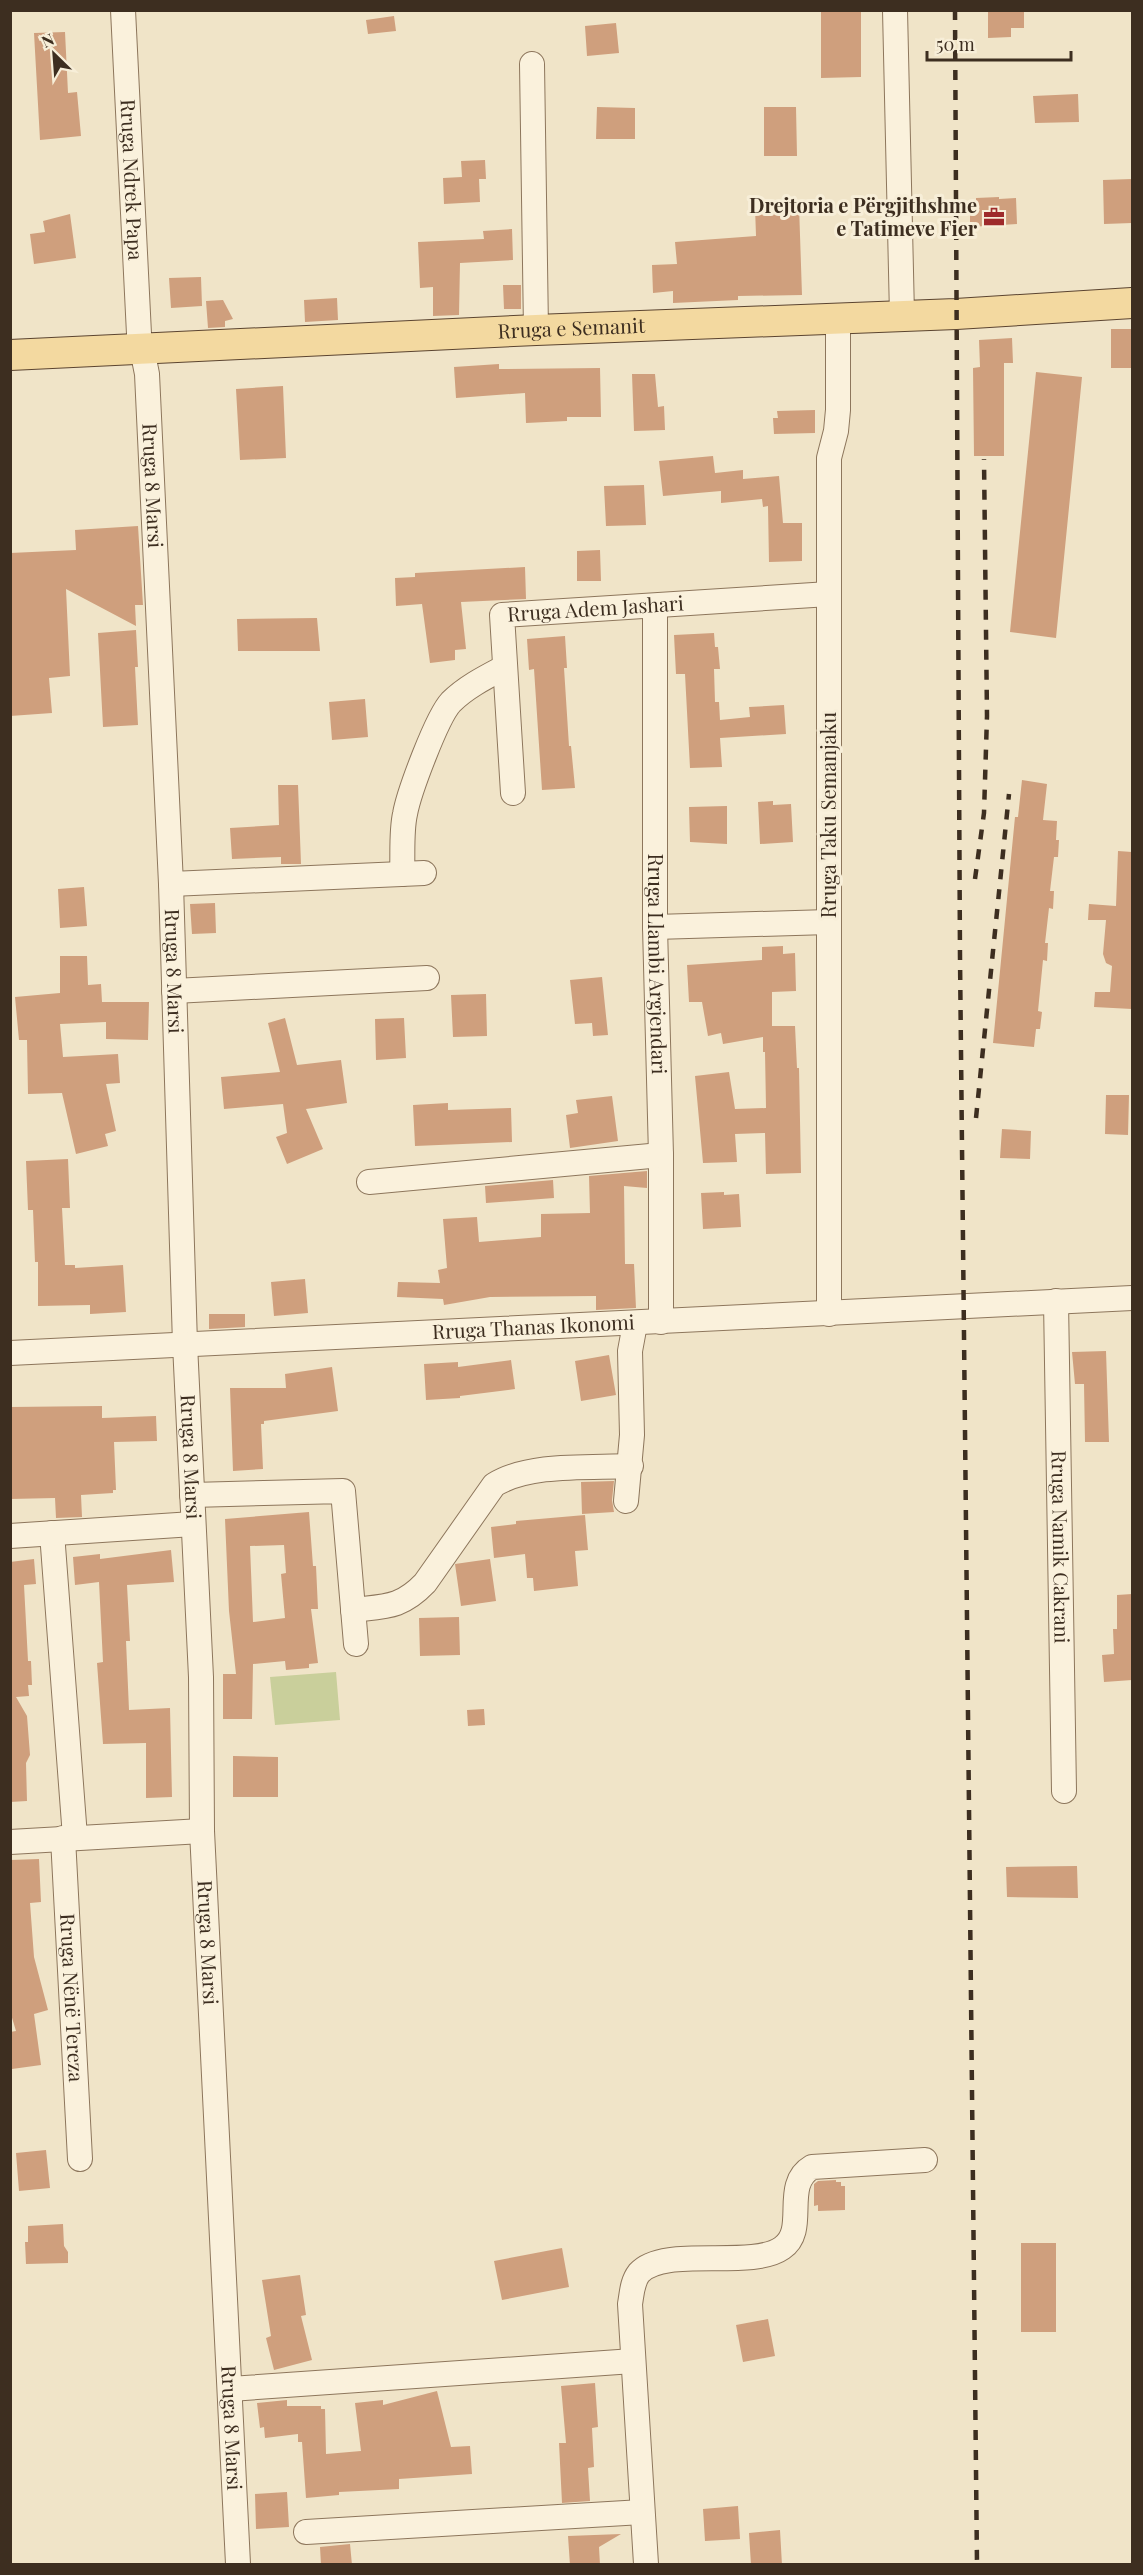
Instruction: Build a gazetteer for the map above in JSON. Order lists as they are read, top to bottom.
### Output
{
  "streets": {
    "main road": ["Rruga e Semanit"],
    "street": [
      "Rruga Ndrek Papa",
      "Rruga 8 Marsi",
      "Rruga Adem Jashari",
      "Rruga Taku Semanjaku",
      "Rruga Llambi Argjendari",
      "Rruga Thanas Ikonomi",
      "Rruga Namik Cakrani",
      "Rruga Nënë Tereza"
    ]
  },
  "crossings": [
    ["Rruga Ndrek Papa", "Rruga e Semanit"],
    ["Rruga Ndrek Papa", "Rruga 8 Marsi"],
    ["Rruga e Semanit", "Rruga 8 Marsi"],
    ["Rruga e Semanit", "Rruga Taku Semanjaku"],
    ["Rruga 8 Marsi", "Rruga Thanas Ikonomi"],
    ["Rruga Adem Jashari", "Rruga Taku Semanjaku"],
    ["Rruga Adem Jashari", "Rruga Llambi Argjendari"],
    ["Rruga Taku Semanjaku", "Rruga Thanas Ikonomi"],
    ["Rruga Llambi Argjendari", "Rruga Thanas Ikonomi"],
    ["Rruga Thanas Ikonomi", "Rruga Namik Cakrani"]
  ],
  "places": {
    "office": ["Drejtoria e Përgjithshme e Tatimeve Fier"]
  },
  "scale_bar": "50 m",
  "north": "top left"
}
